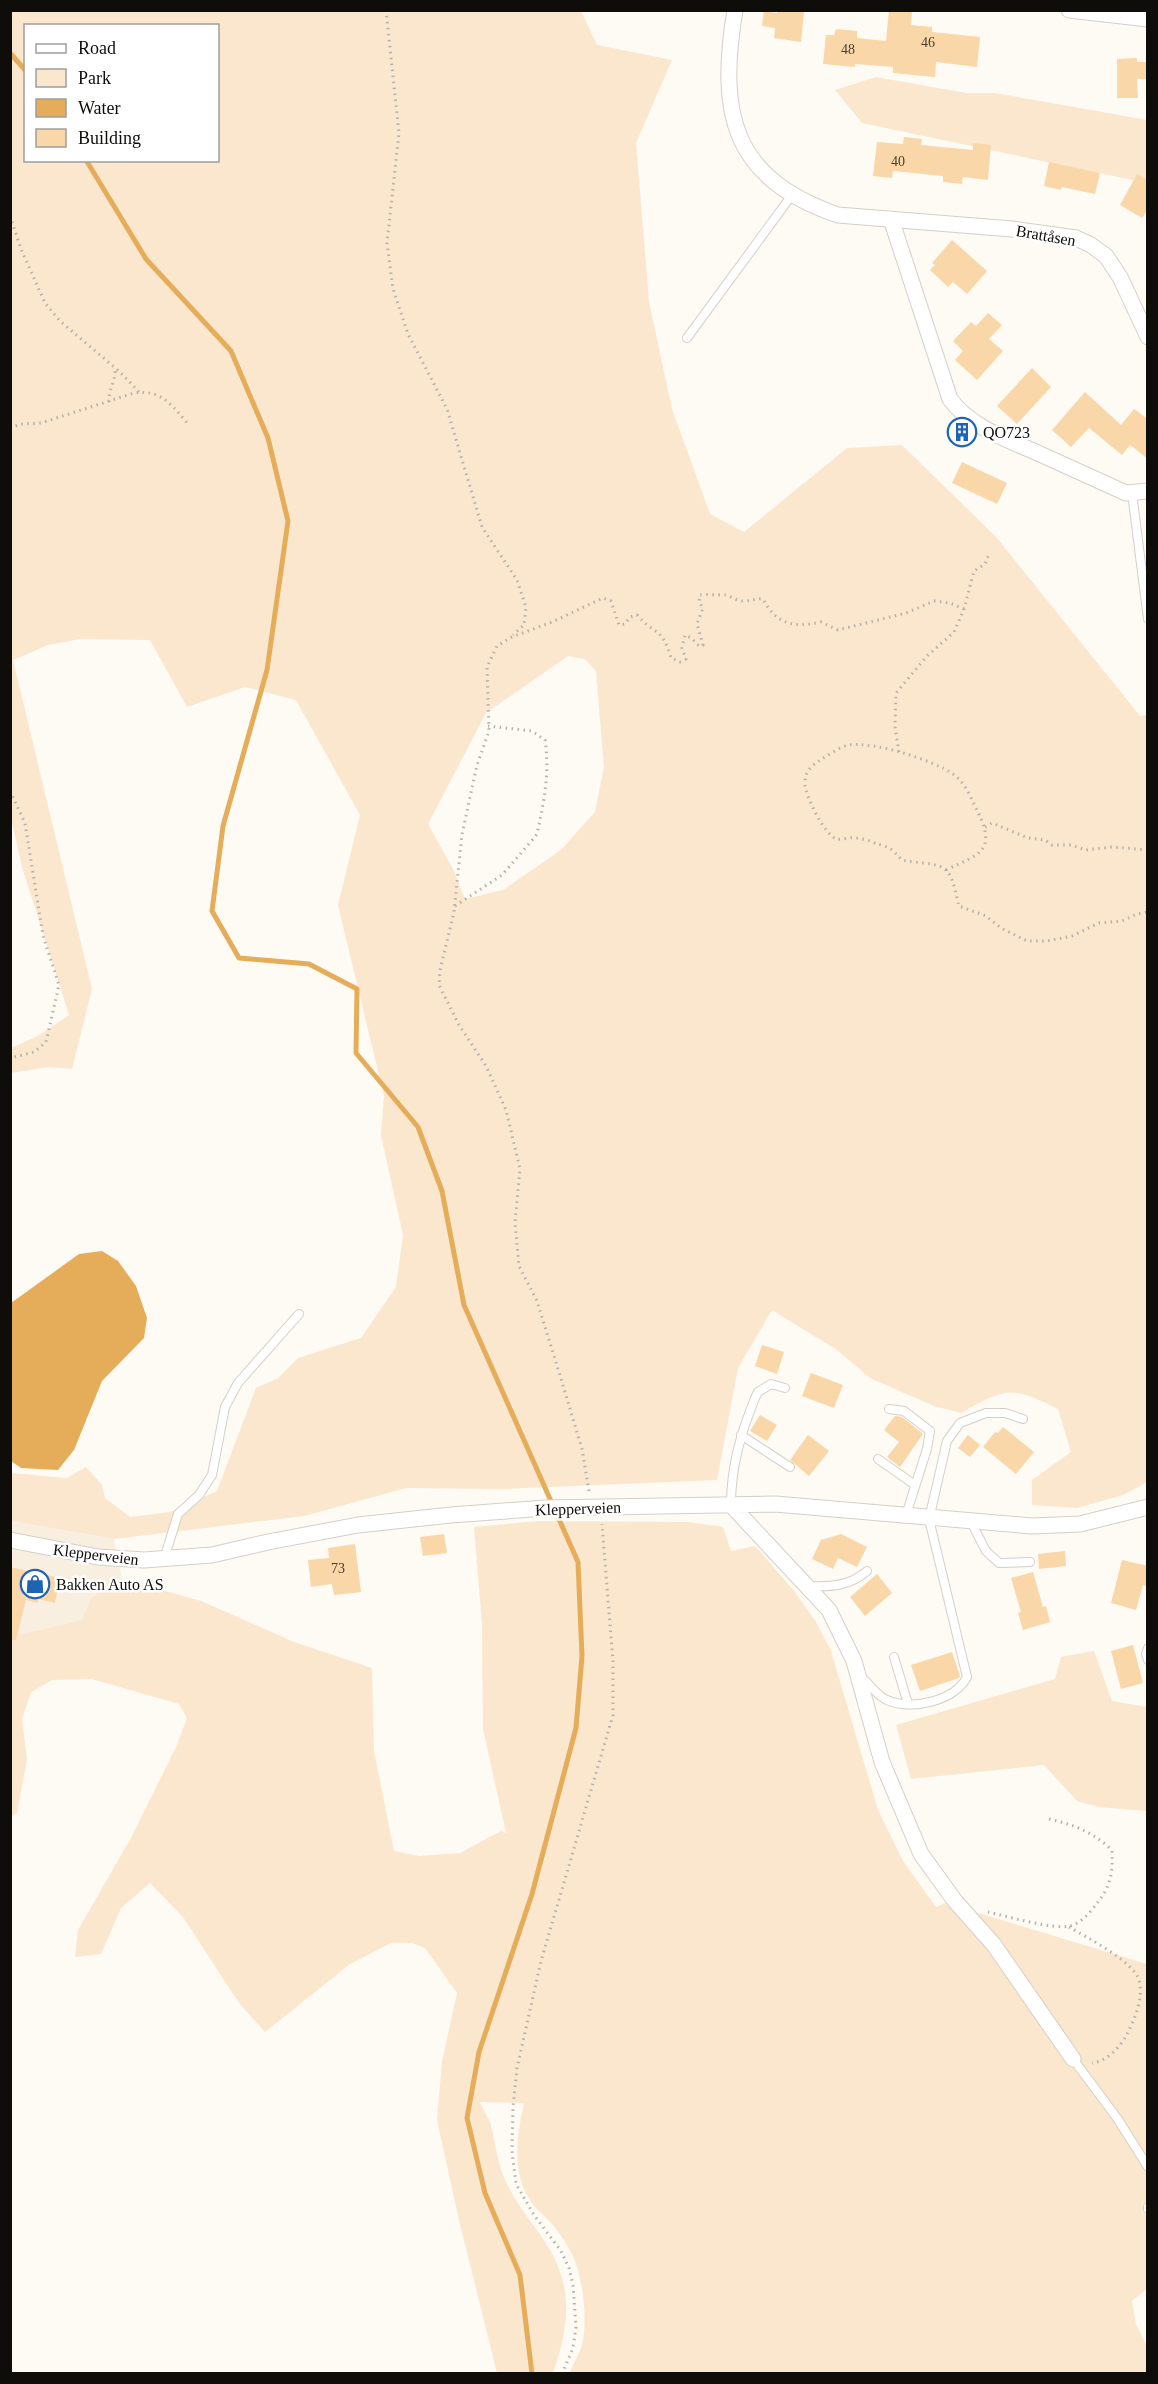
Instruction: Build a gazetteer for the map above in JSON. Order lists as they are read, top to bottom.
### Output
{
  "streets": {
    "street": ["Brattåsen", "Klepperveien"]
  },
  "places": {
    "building": ["QO723"],
    "shop": ["Bakken Auto AS"]
  },
  "house_numbers": [
    "46",
    "48",
    "40",
    "73"
  ],
  "legend": [
    "Road",
    "Park",
    "Water",
    "Building"
  ]
}
